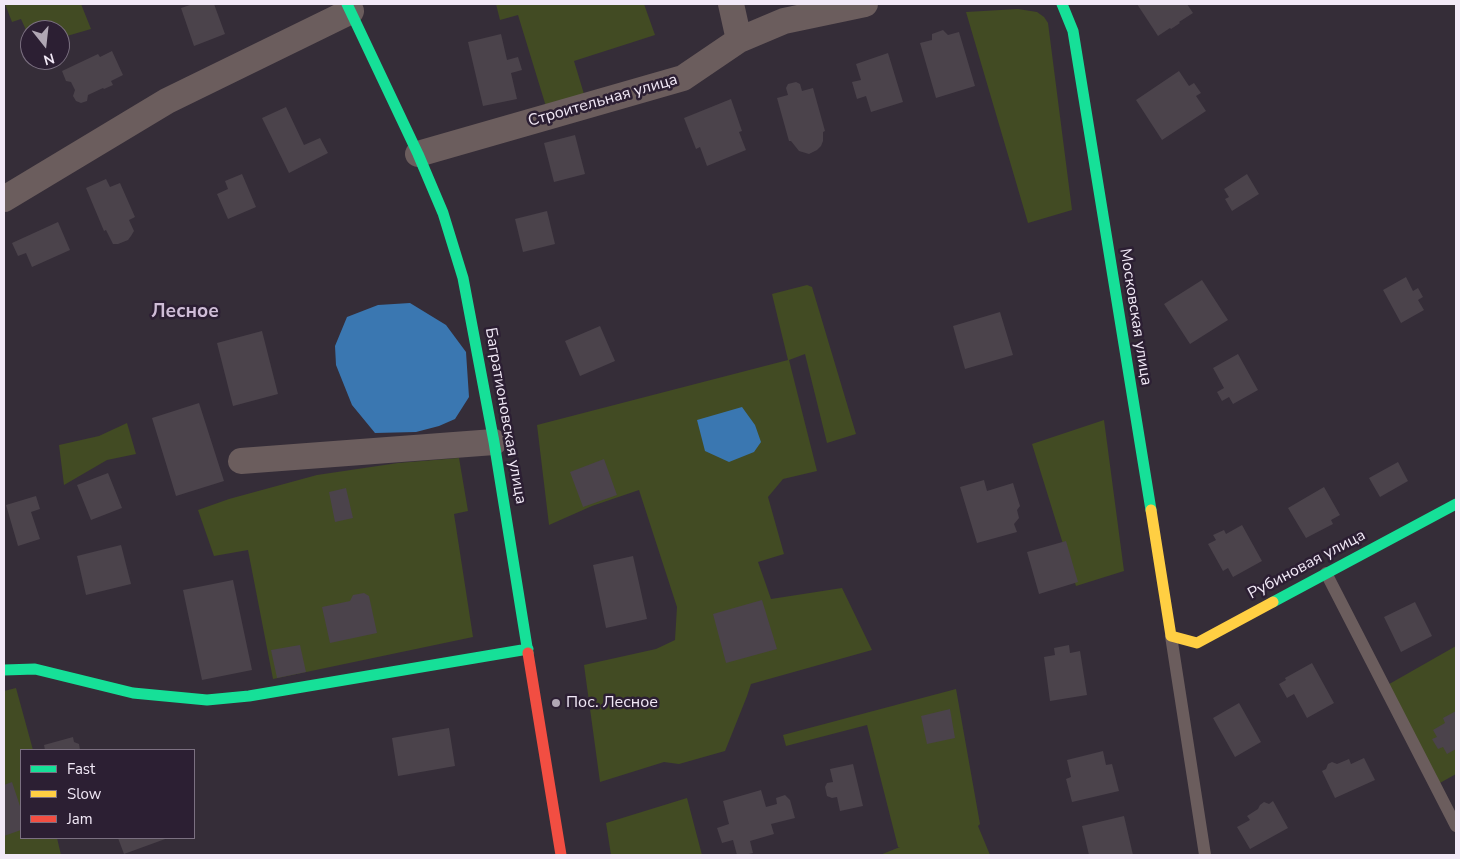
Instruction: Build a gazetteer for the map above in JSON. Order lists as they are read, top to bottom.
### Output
{
  "streets": {
    "street": [
      "Строительная улица",
      "Московская улица",
      "Багратионовская улица",
      "Рубиновая улица"
    ]
  },
  "crossings": [
    ["Строительная улица", "Багратионовская улица"],
    ["Московская улица", "Рубиновая улица"]
  ],
  "districts": ["Лесное"],
  "places": ["Пос. Лесное"],
  "legend": ["Fast", "Slow", "Jam"],
  "north": "bottom"
}
